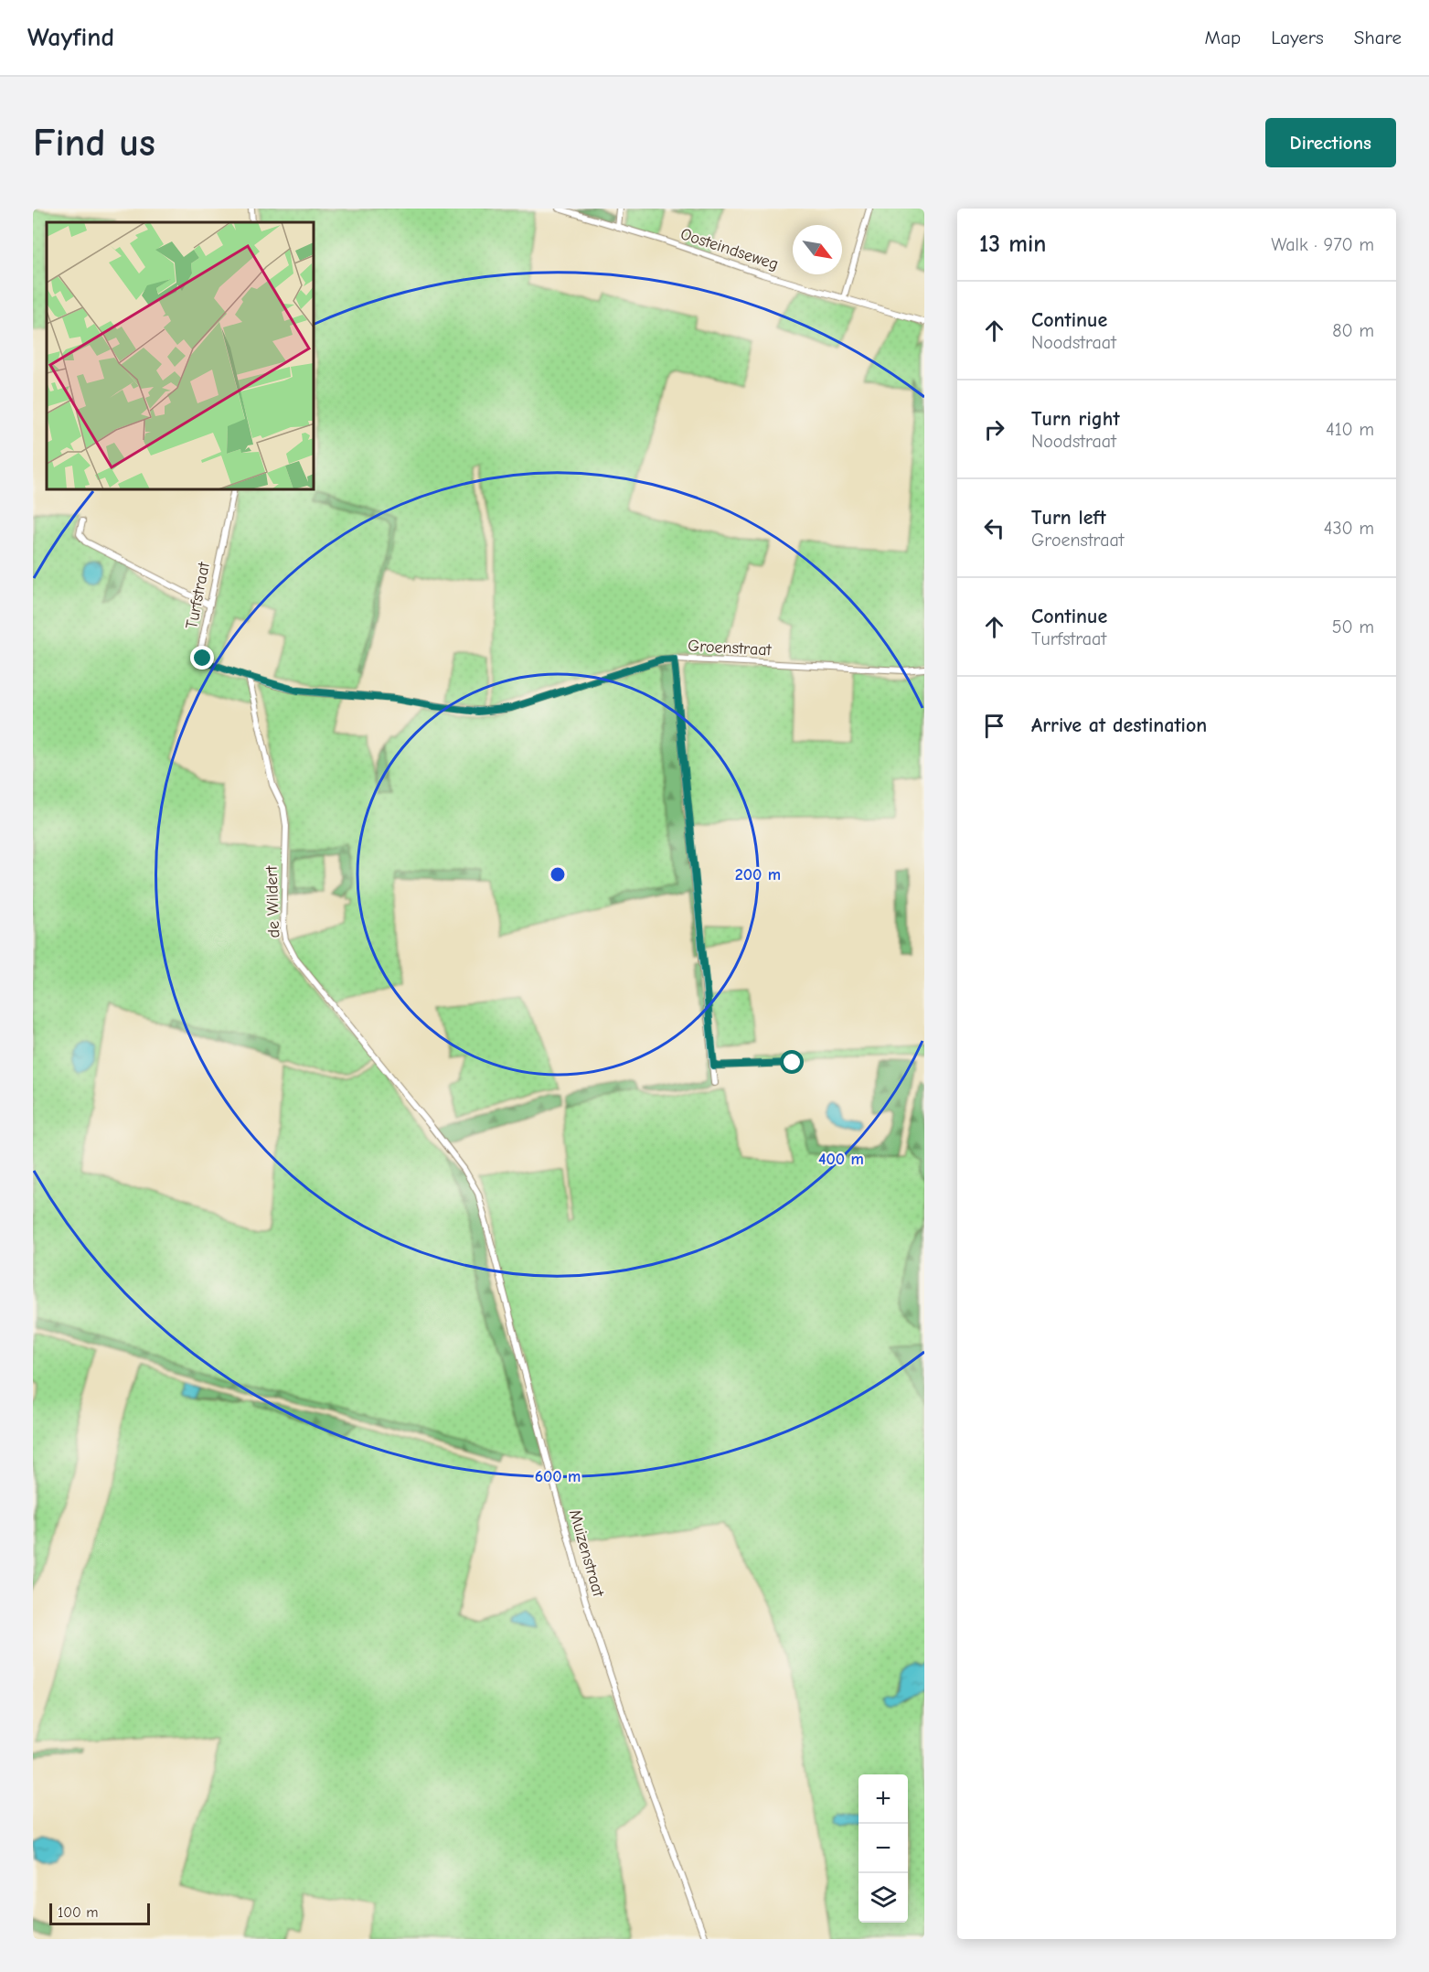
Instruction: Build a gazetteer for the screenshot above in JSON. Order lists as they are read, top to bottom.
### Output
{
  "streets": {
    "street": [
      "Oosteindseweg",
      "Turfstraat",
      "Groenstraat",
      "de Wildert",
      "Muizenstraat"
    ]
  },
  "crossings": [
    ["Turfstraat", "Groenstraat"],
    ["Turfstraat", "de Wildert"],
    ["Groenstraat", "de Wildert"],
    ["de Wildert", "Muizenstraat"]
  ],
  "scale_bar": "100 m",
  "north": "bottom right",
  "page": {
    "header": "Wayfind",
    "nav": ["Map", "Layers", "Share"],
    "buttons": "Directions",
    "title": "Find us",
    "heading": ["13 min", "Walk · 970 m"],
    "list": [
      ["Continue", "Noodstraat", "80 m"],
      ["Turn right", "Noodstraat", "410 m"],
      ["Turn left", "Groenstraat", "430 m"],
      ["Continue", "Turfstraat", "50 m"],
      "Arrive at destination"
    ],
    "map_buttons": ["+", "−"],
    "scale": "100 m"
  },
  "rings": ["200 m", "400 m", "600 m"]
}
